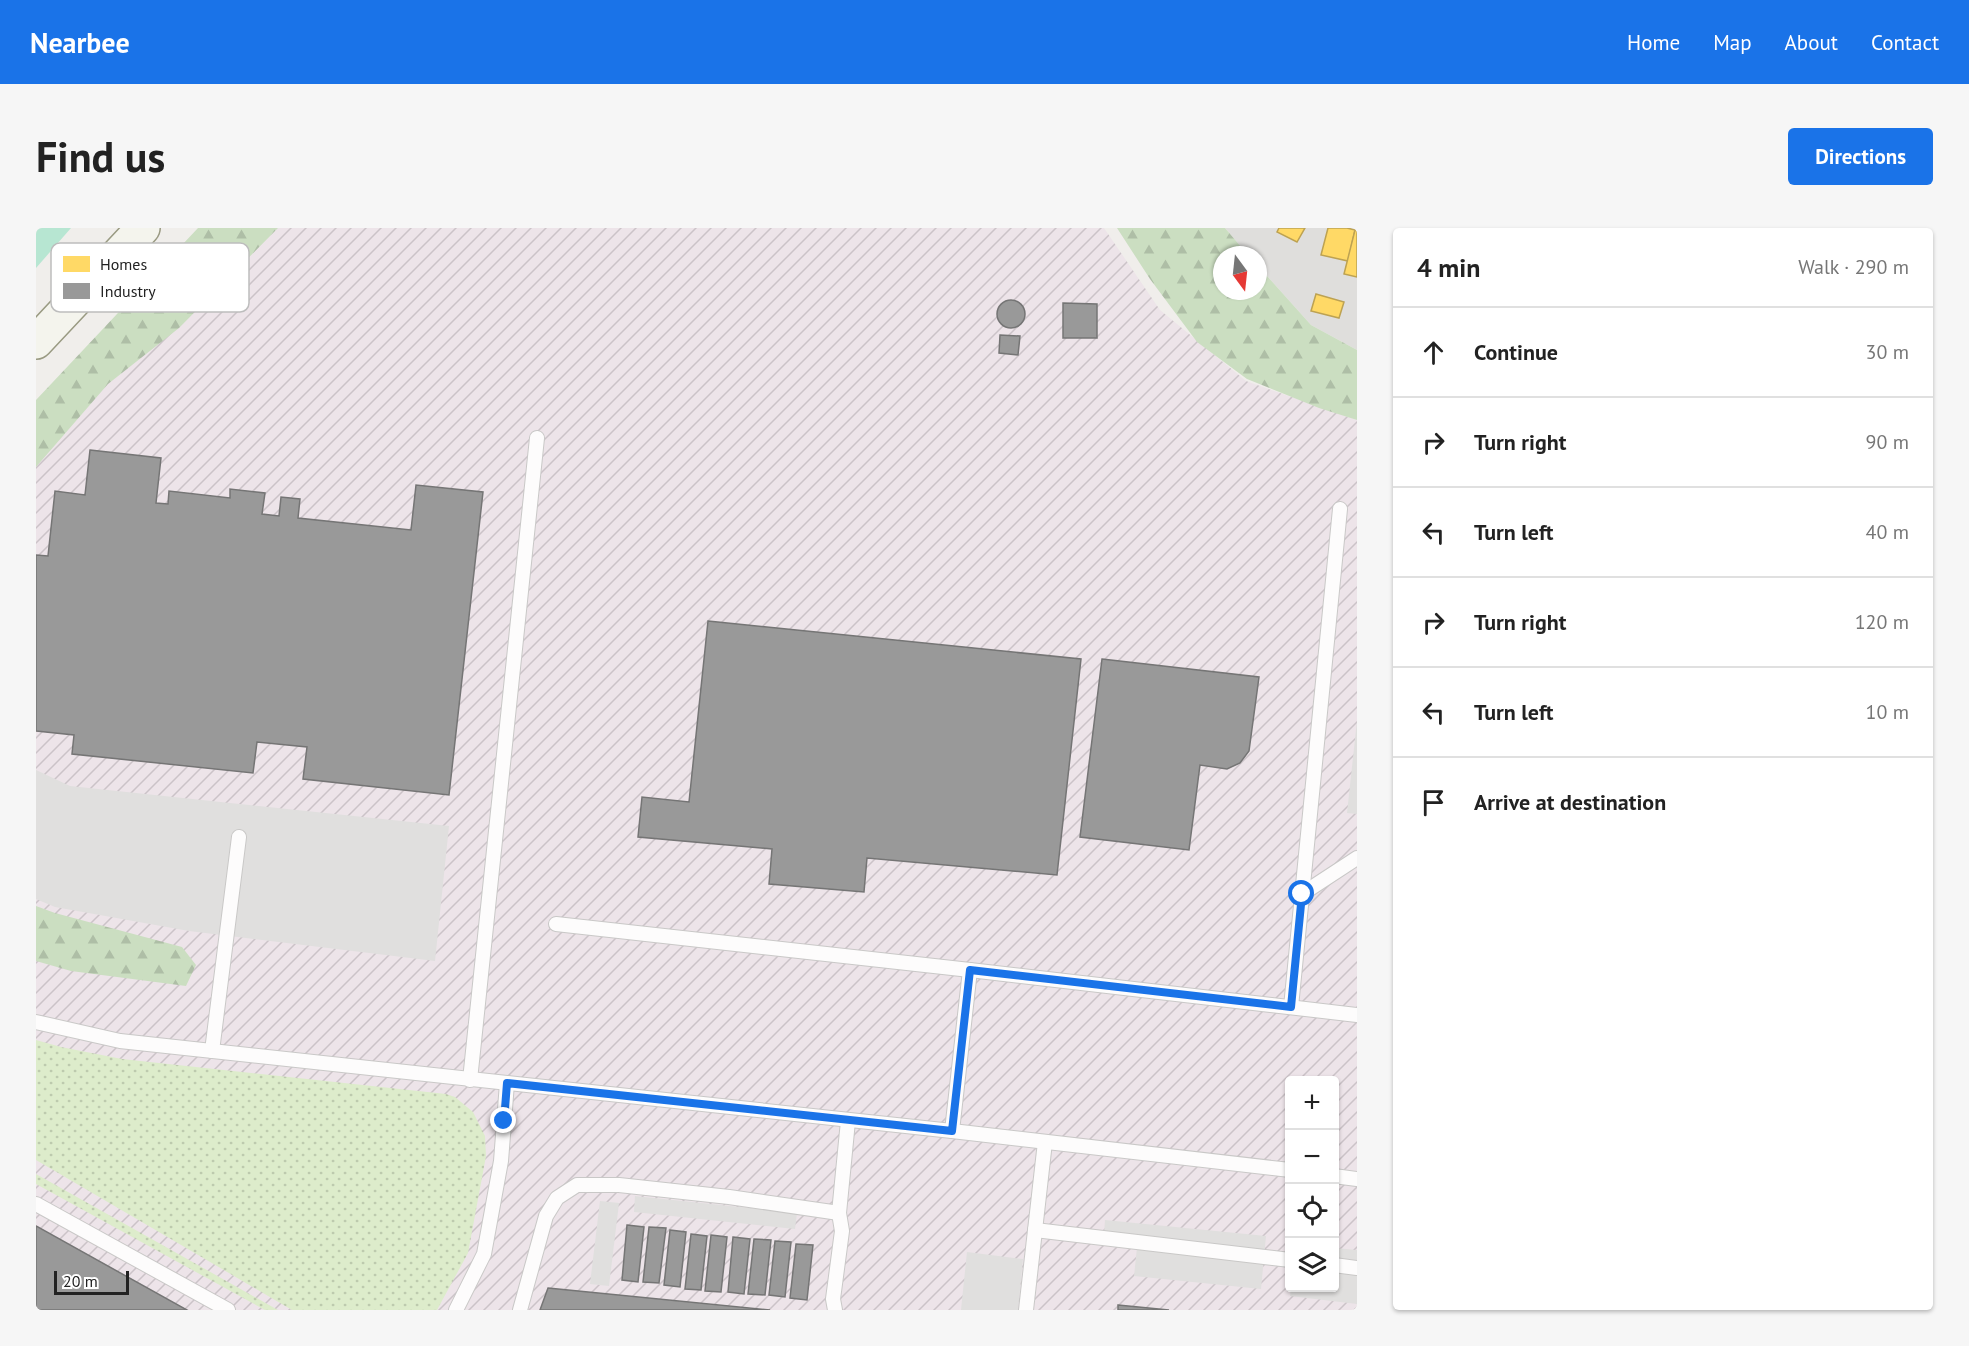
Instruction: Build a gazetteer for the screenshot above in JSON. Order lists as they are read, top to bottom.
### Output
{
  "legend": ["Homes", "Industry"],
  "scale_bar": "20 m",
  "north": "bottom",
  "page": {
    "header": "Nearbee",
    "nav": [
      "Home",
      "Map",
      "About",
      "Contact"
    ],
    "buttons": "Directions",
    "title": "Find us",
    "heading": ["4 min", "Walk · 290 m"],
    "list": [
      ["Continue", "30 m"],
      ["Turn right", "90 m"],
      ["Turn left", "40 m"],
      ["Turn right", "120 m"],
      ["Turn left", "10 m"],
      "Arrive at destination"
    ],
    "map_buttons": ["+", "−"],
    "scale": "20 m"
  }
}
